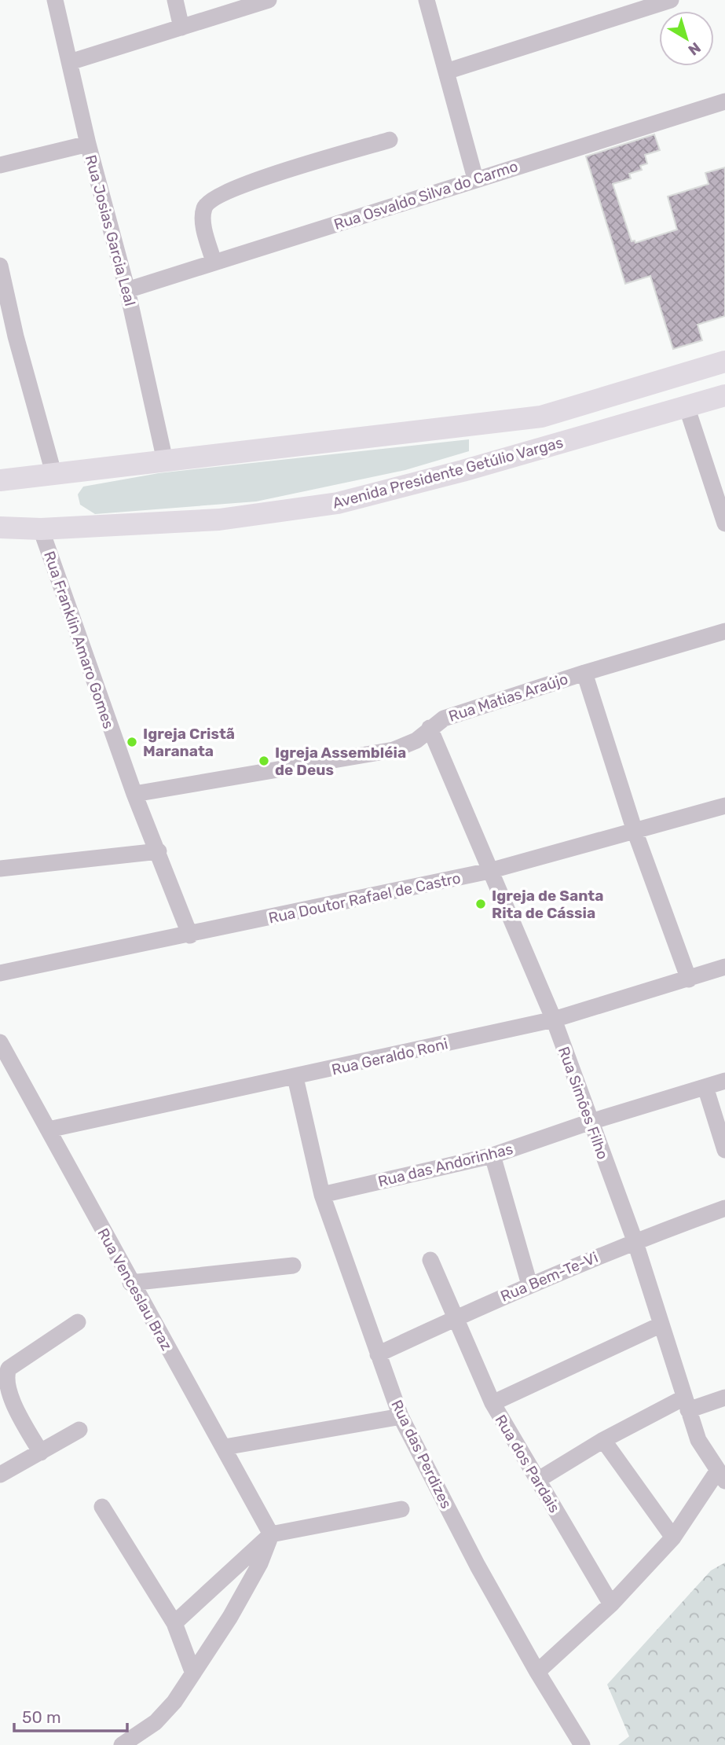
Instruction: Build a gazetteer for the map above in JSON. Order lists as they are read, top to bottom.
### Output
{
  "streets": {
    "main road": ["Avenida Presidente Getúlio Vargas"],
    "street": [
      "Rua Osvaldo Silva do Carmo",
      "Rua Josias Garcia Leal",
      "Rua Franklin Amaro Gomes",
      "Rua Matias Araújo",
      "Rua Doutor Rafael de Castro",
      "Rua Geraldo Roni",
      "Rua Simões Filho",
      "Rua das Andorinhas",
      "Rua Bem-Te-Vi",
      "Rua Venceslau Braz",
      "Rua das Perdizes",
      "Rua dos Pardais"
    ]
  },
  "crossings": [
    ["Rua Osvaldo Silva do Carmo", "Rua Josias Garcia Leal"],
    ["Rua Josias Garcia Leal", "Avenida Presidente Getúlio Vargas"],
    ["Avenida Presidente Getúlio Vargas", "Rua Franklin Amaro Gomes"],
    ["Rua Franklin Amaro Gomes", "Rua Matias Araújo"],
    ["Rua Franklin Amaro Gomes", "Rua Doutor Rafael de Castro"],
    ["Rua Matias Araújo", "Rua Simões Filho"],
    ["Rua Doutor Rafael de Castro", "Rua Simões Filho"],
    ["Rua Geraldo Roni", "Rua Simões Filho"],
    ["Rua Geraldo Roni", "Rua Venceslau Braz"],
    ["Rua Geraldo Roni", "Rua das Perdizes"],
    ["Rua Simões Filho", "Rua das Andorinhas"],
    ["Rua Simões Filho", "Rua Bem-Te-Vi"],
    ["Rua das Andorinhas", "Rua das Perdizes"],
    ["Rua Bem-Te-Vi", "Rua das Perdizes"],
    ["Rua Bem-Te-Vi", "Rua dos Pardais"]
  ],
  "places": ["Igreja Cristã Maranata", "Igreja Assembléia de Deus", "Igreja de Santa Rita de Cássia"],
  "scale_bar": "50 m",
  "north": "bottom right"
}
